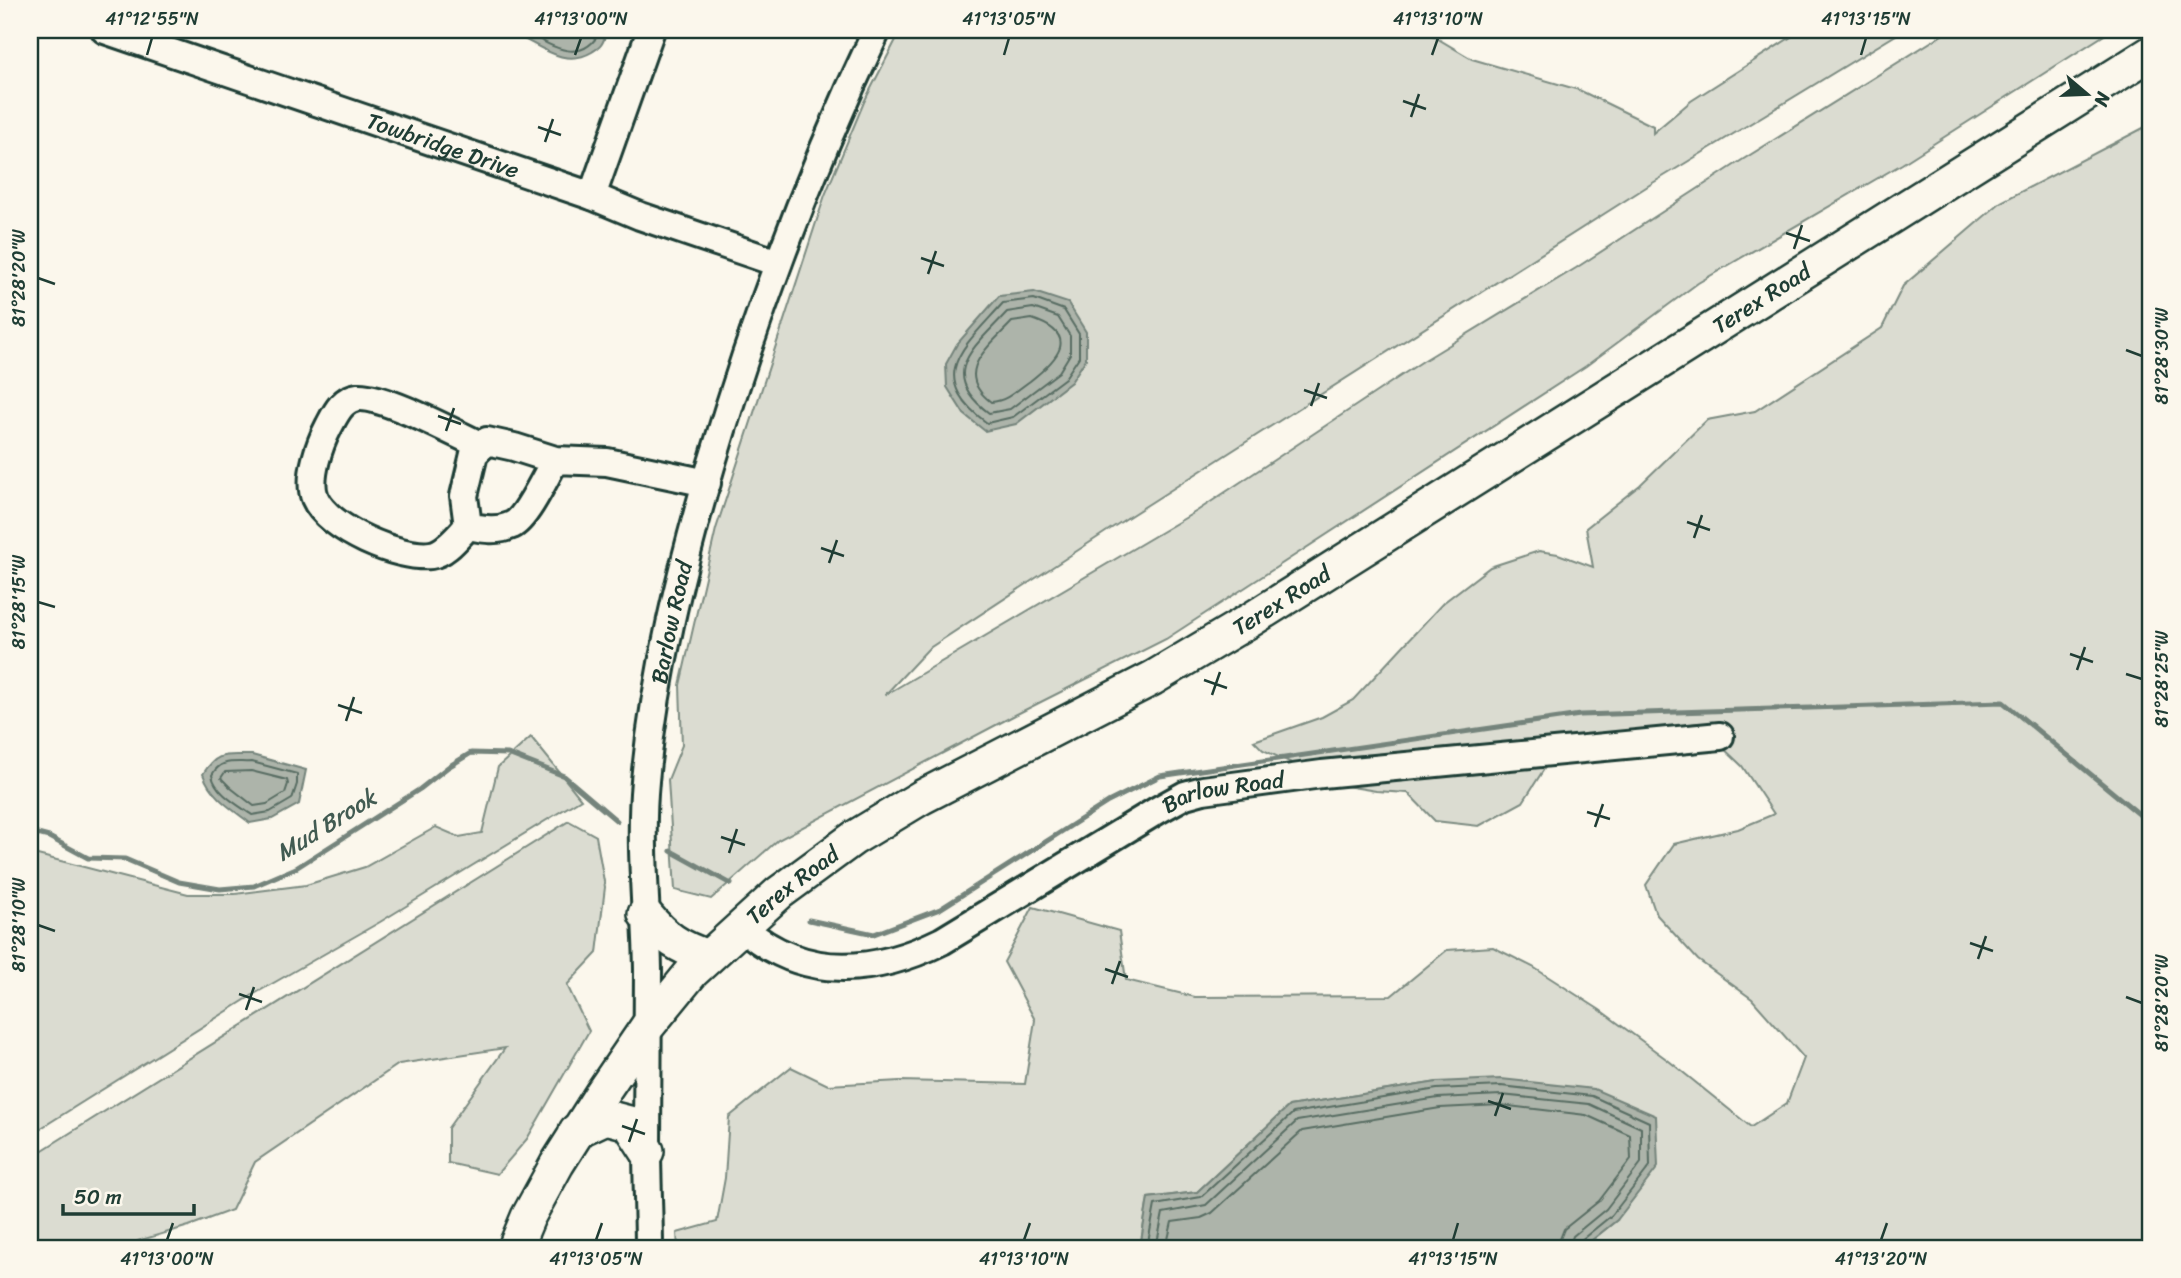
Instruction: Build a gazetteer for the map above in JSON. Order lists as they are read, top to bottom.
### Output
{
  "streets": {
    "main road": ["Terex Road"],
    "street": ["Towbridge Drive", "Barlow Road"]
  },
  "crossings": [
    ["Towbridge Drive", "Barlow Road"],
    ["Terex Road", "Barlow Road"]
  ],
  "water": ["Mud Brook"],
  "scale_bar": "50 m",
  "north": "right",
  "coordinates": [
    "41°12'55\"N",
    "41°13'00\"N",
    "41°13'05\"N",
    "41°13'10\"N",
    "41°13'15\"N",
    "81°28'20\"W",
    "81°28'30\"W",
    "81°28'15\"W",
    "81°28'25\"W",
    "81°28'10\"W",
    "41°13'20\"N"
  ]
}
